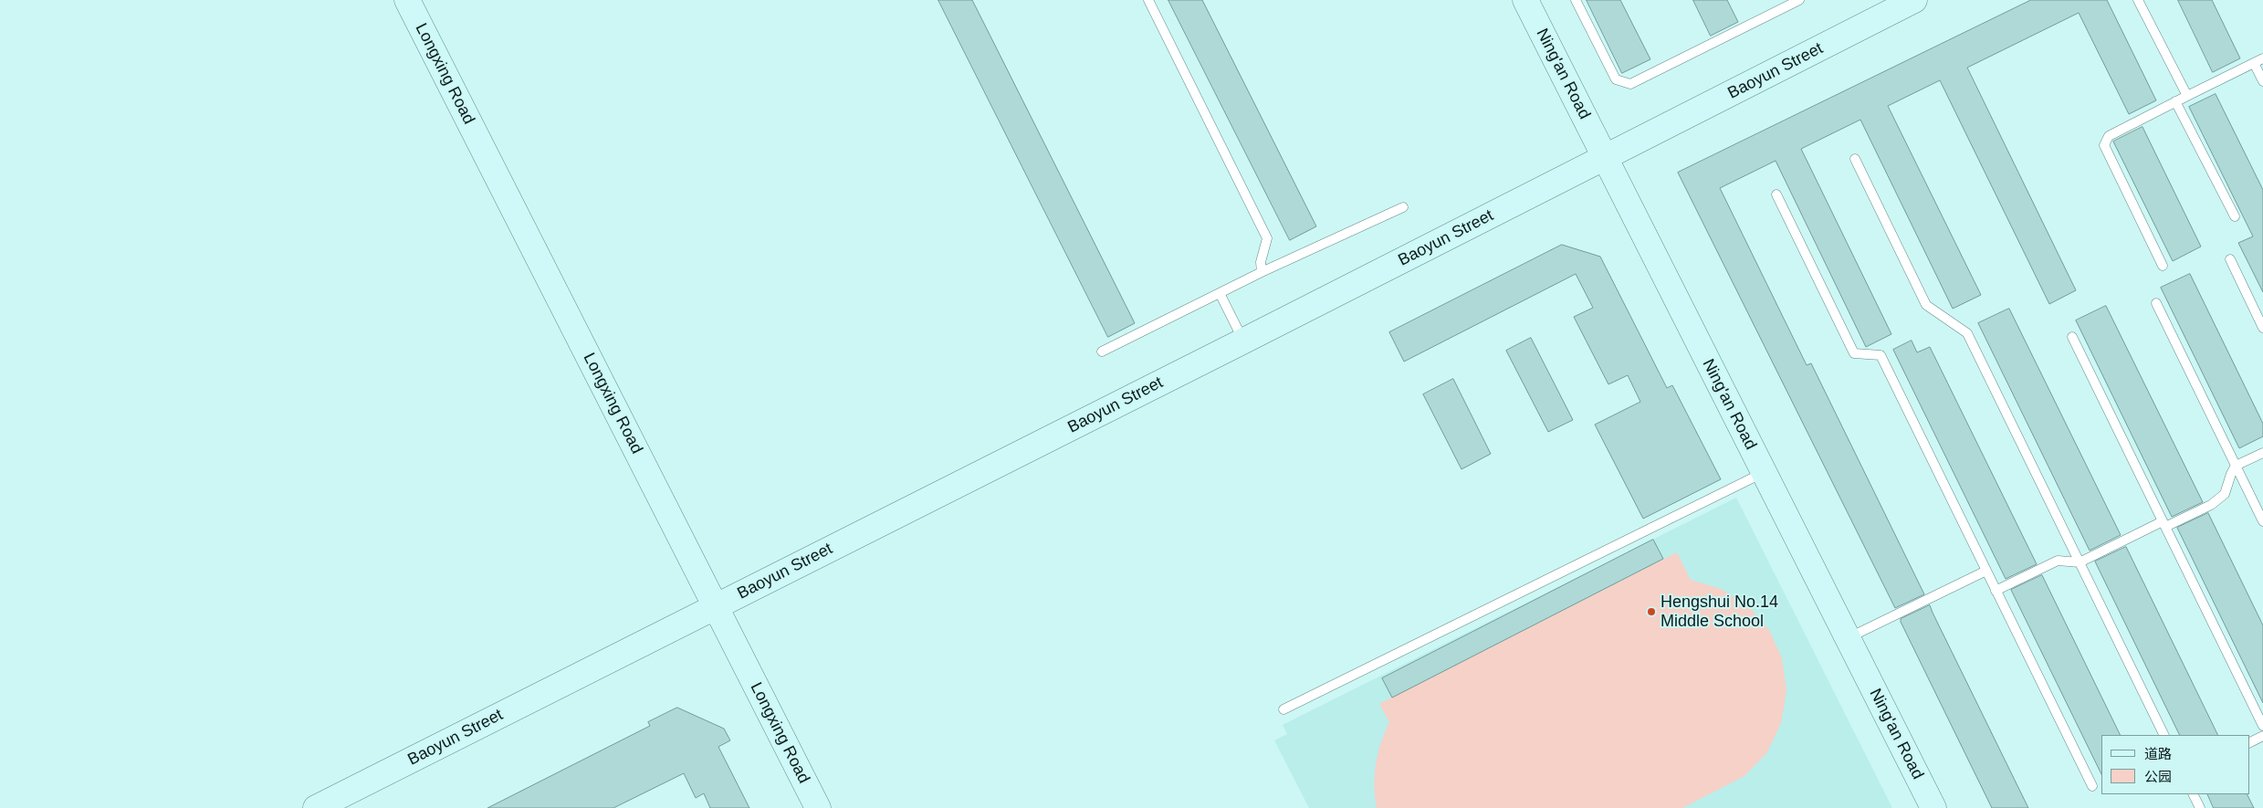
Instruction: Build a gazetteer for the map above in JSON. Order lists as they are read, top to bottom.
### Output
{
  "streets": {
    "street": ["Baoyun Street", "Longxing Road", "Ning'an Road"]
  },
  "crossings": [
    ["Baoyun Street", "Longxing Road"],
    ["Baoyun Street", "Ning'an Road"]
  ],
  "places": ["Hengshui No.14 Middle School"],
  "legend": ["道路", "公园"]
}
